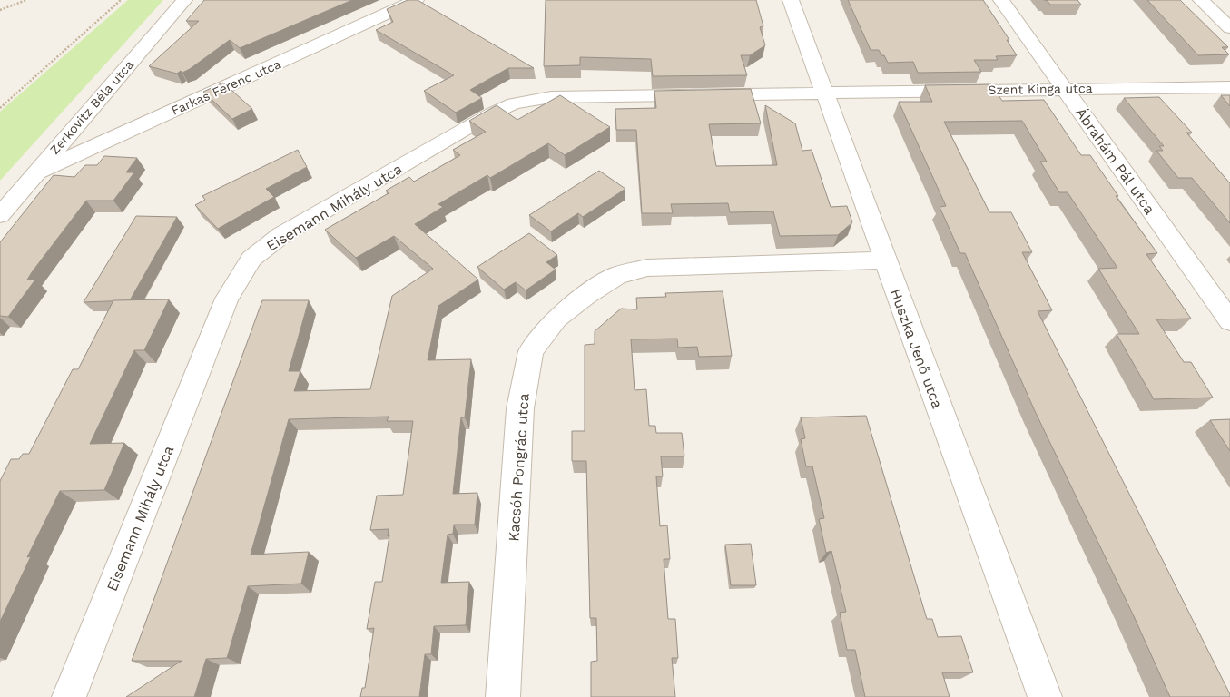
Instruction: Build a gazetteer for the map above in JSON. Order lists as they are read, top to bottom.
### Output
{
  "streets": {
    "street": [
      "Farkas Ferenc utca",
      "Szent Kinga utca",
      "Zerkovitz Béla utca",
      "Ábrahám Pál utca",
      "Eisemann Mihály utca",
      "Huszka Jenő utca",
      "Kacsóh Pongrác utca"
    ]
  },
  "crossings": [
    ["Farkas Ferenc utca", "Zerkovitz Béla utca"],
    ["Szent Kinga utca", "Ábrahám Pál utca"],
    ["Szent Kinga utca", "Eisemann Mihály utca"],
    ["Szent Kinga utca", "Huszka Jenő utca"],
    ["Eisemann Mihály utca", "Huszka Jenő utca"],
    ["Huszka Jenő utca", "Kacsóh Pongrác utca"]
  ]
}
